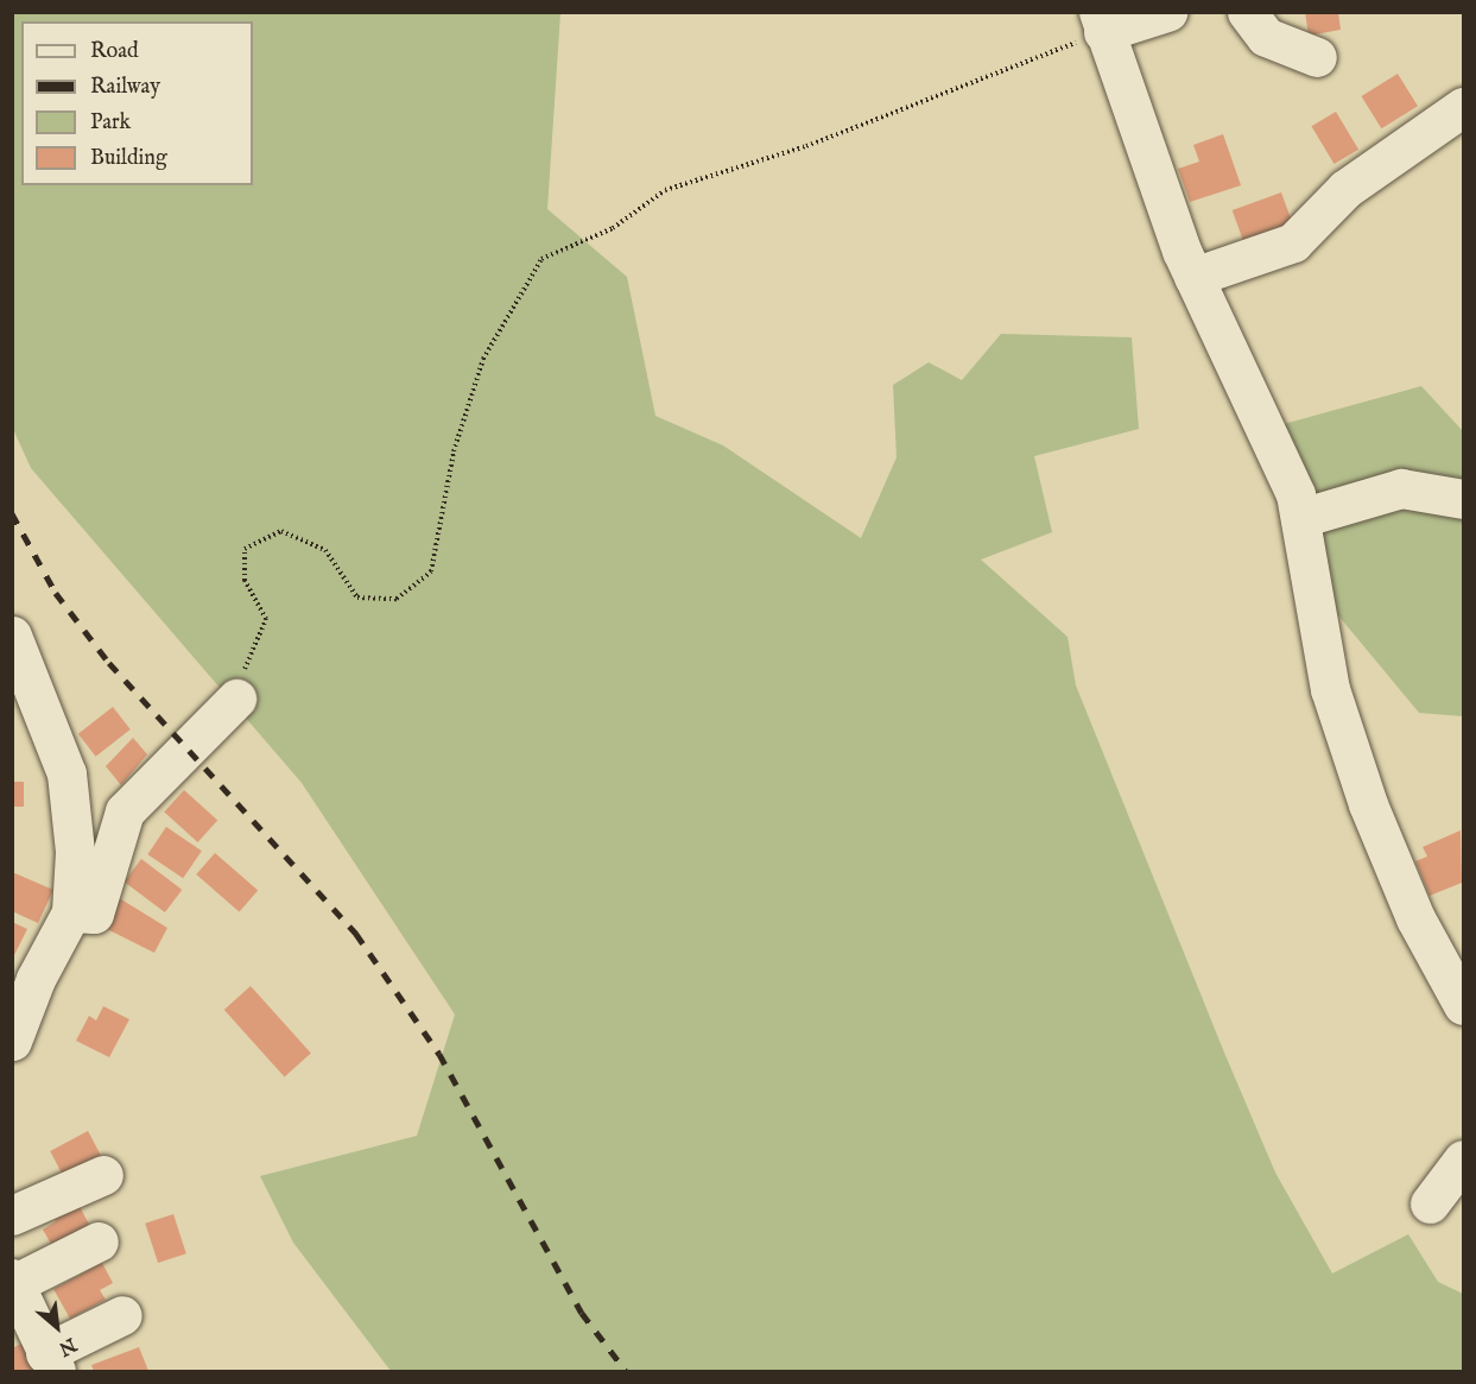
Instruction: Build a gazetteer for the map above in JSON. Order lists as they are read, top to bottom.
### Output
{
  "legend": [
    "Road",
    "Railway",
    "Park",
    "Building"
  ],
  "north": "bottom right"
}
